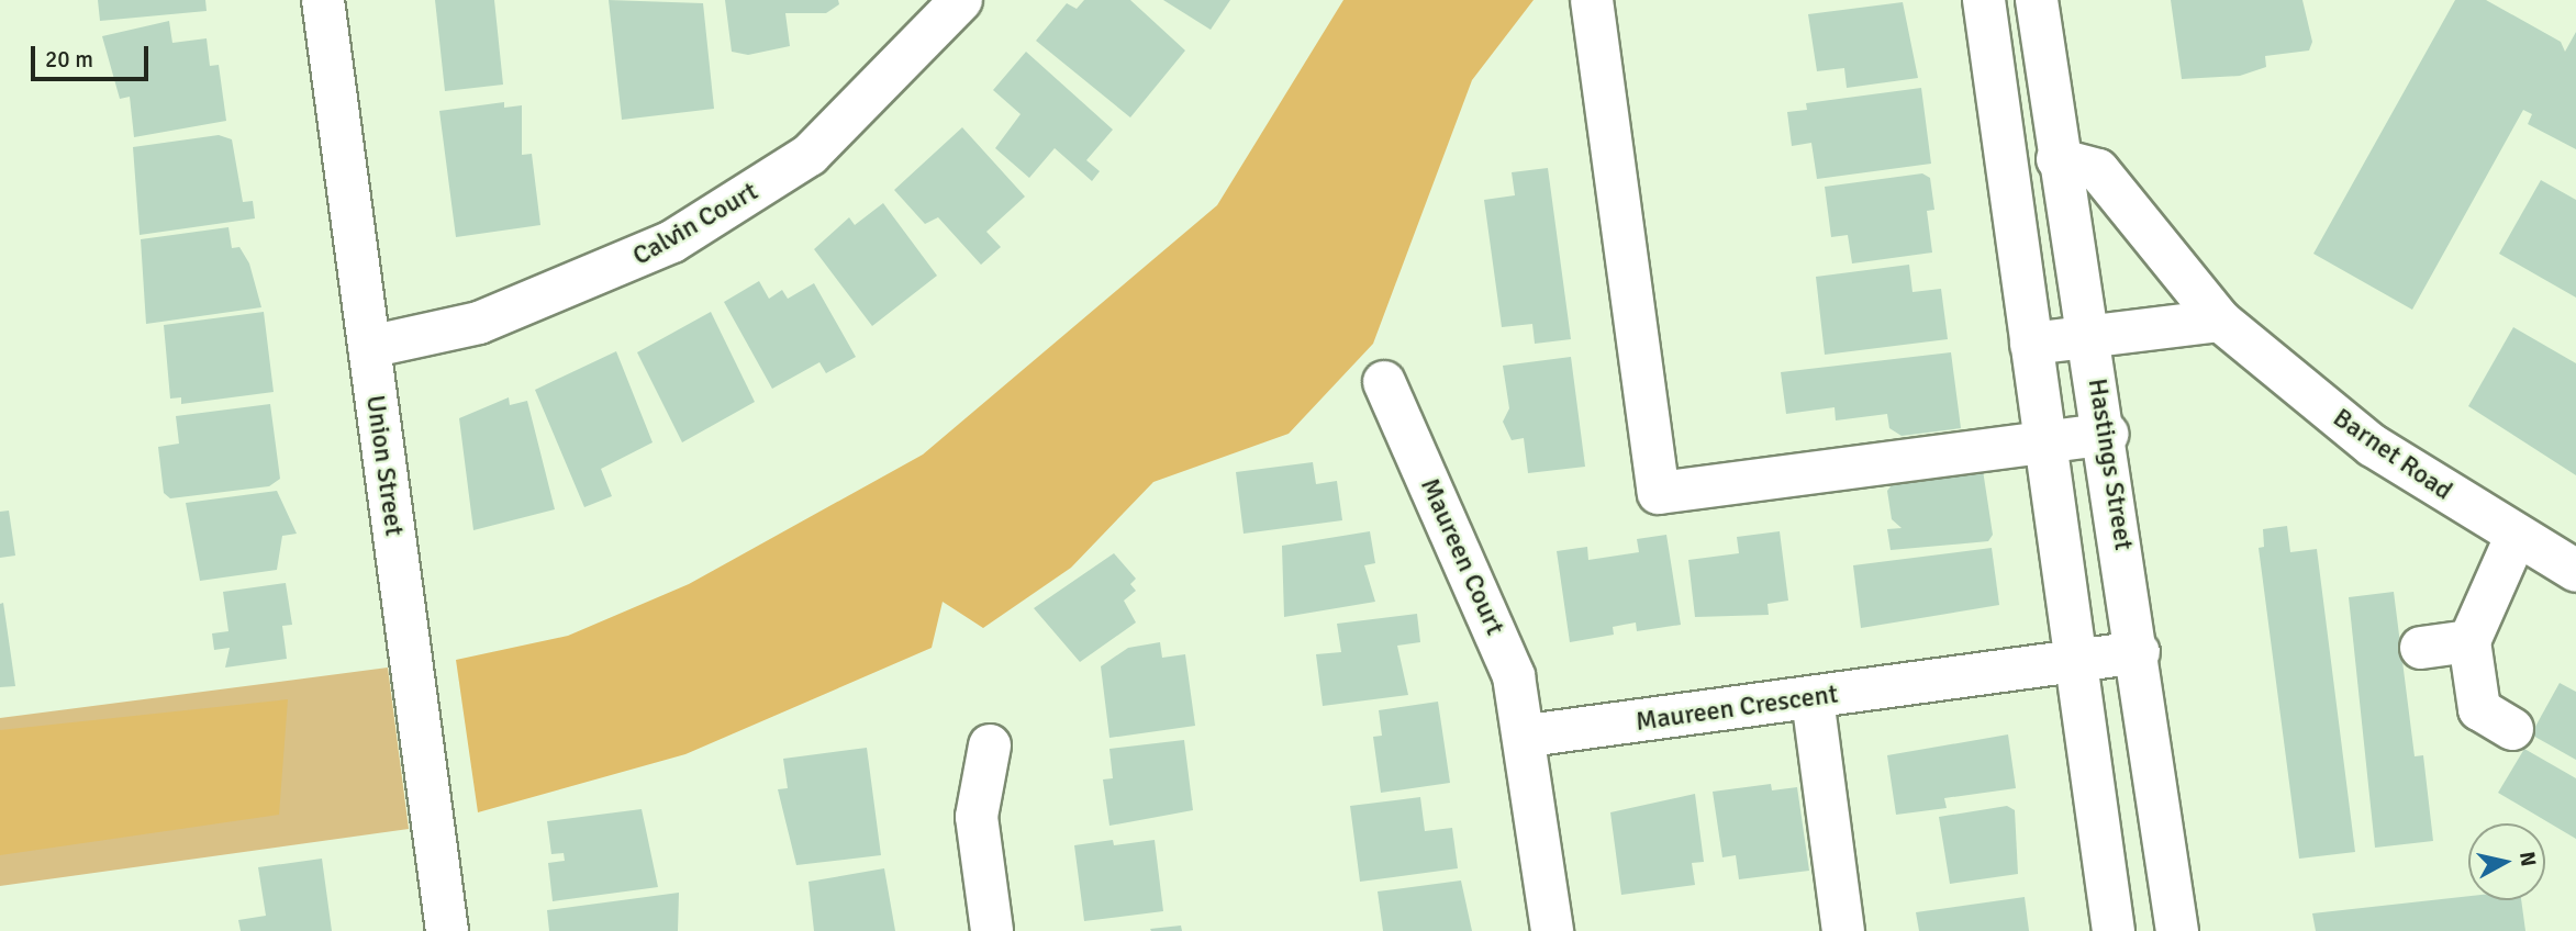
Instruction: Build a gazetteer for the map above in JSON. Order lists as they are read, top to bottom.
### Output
{
  "streets": {
    "street": [
      "Calvin Court",
      "Barnet Road",
      "Hastings Street",
      "Union Street",
      "Maureen Court",
      "Maureen Crescent"
    ]
  },
  "crossings": [
    ["Calvin Court", "Union Street"],
    ["Barnet Road", "Hastings Street"],
    ["Hastings Street", "Maureen Crescent"],
    ["Maureen Court", "Maureen Crescent"]
  ],
  "scale_bar": "20 m",
  "north": "right"
}
